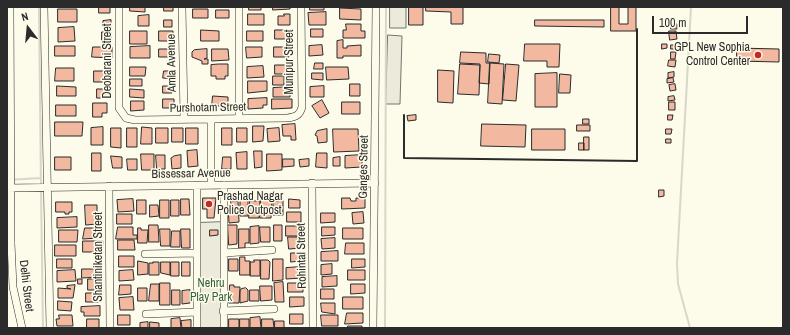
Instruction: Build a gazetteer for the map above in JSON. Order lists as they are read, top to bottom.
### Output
{
  "streets": {
    "street": [
      "Deobarani Street",
      "Munipur Street",
      "Amla Avenue",
      "Purshotam Street",
      "Ganges Street",
      "Bissessar Avenue",
      "Rohintal Street",
      "Shantiniketan Street",
      "Delhi Street"
    ]
  },
  "crossings": [
    ["Deobarani Street", "Purshotam Street"],
    ["Munipur Street", "Purshotam Street"],
    ["Amla Avenue", "Purshotam Street"],
    ["Ganges Street", "Bissessar Avenue"],
    ["Bissessar Avenue", "Rohintal Street"],
    ["Bissessar Avenue", "Shantiniketan Street"],
    ["Bissessar Avenue", "Delhi Street"]
  ],
  "parks": ["Nehru Play Park"],
  "places": ["GPL New Sophia Control Center", "Prashad Nagar Police Outpost"],
  "scale_bar": "100 m",
  "north": "top"
}
